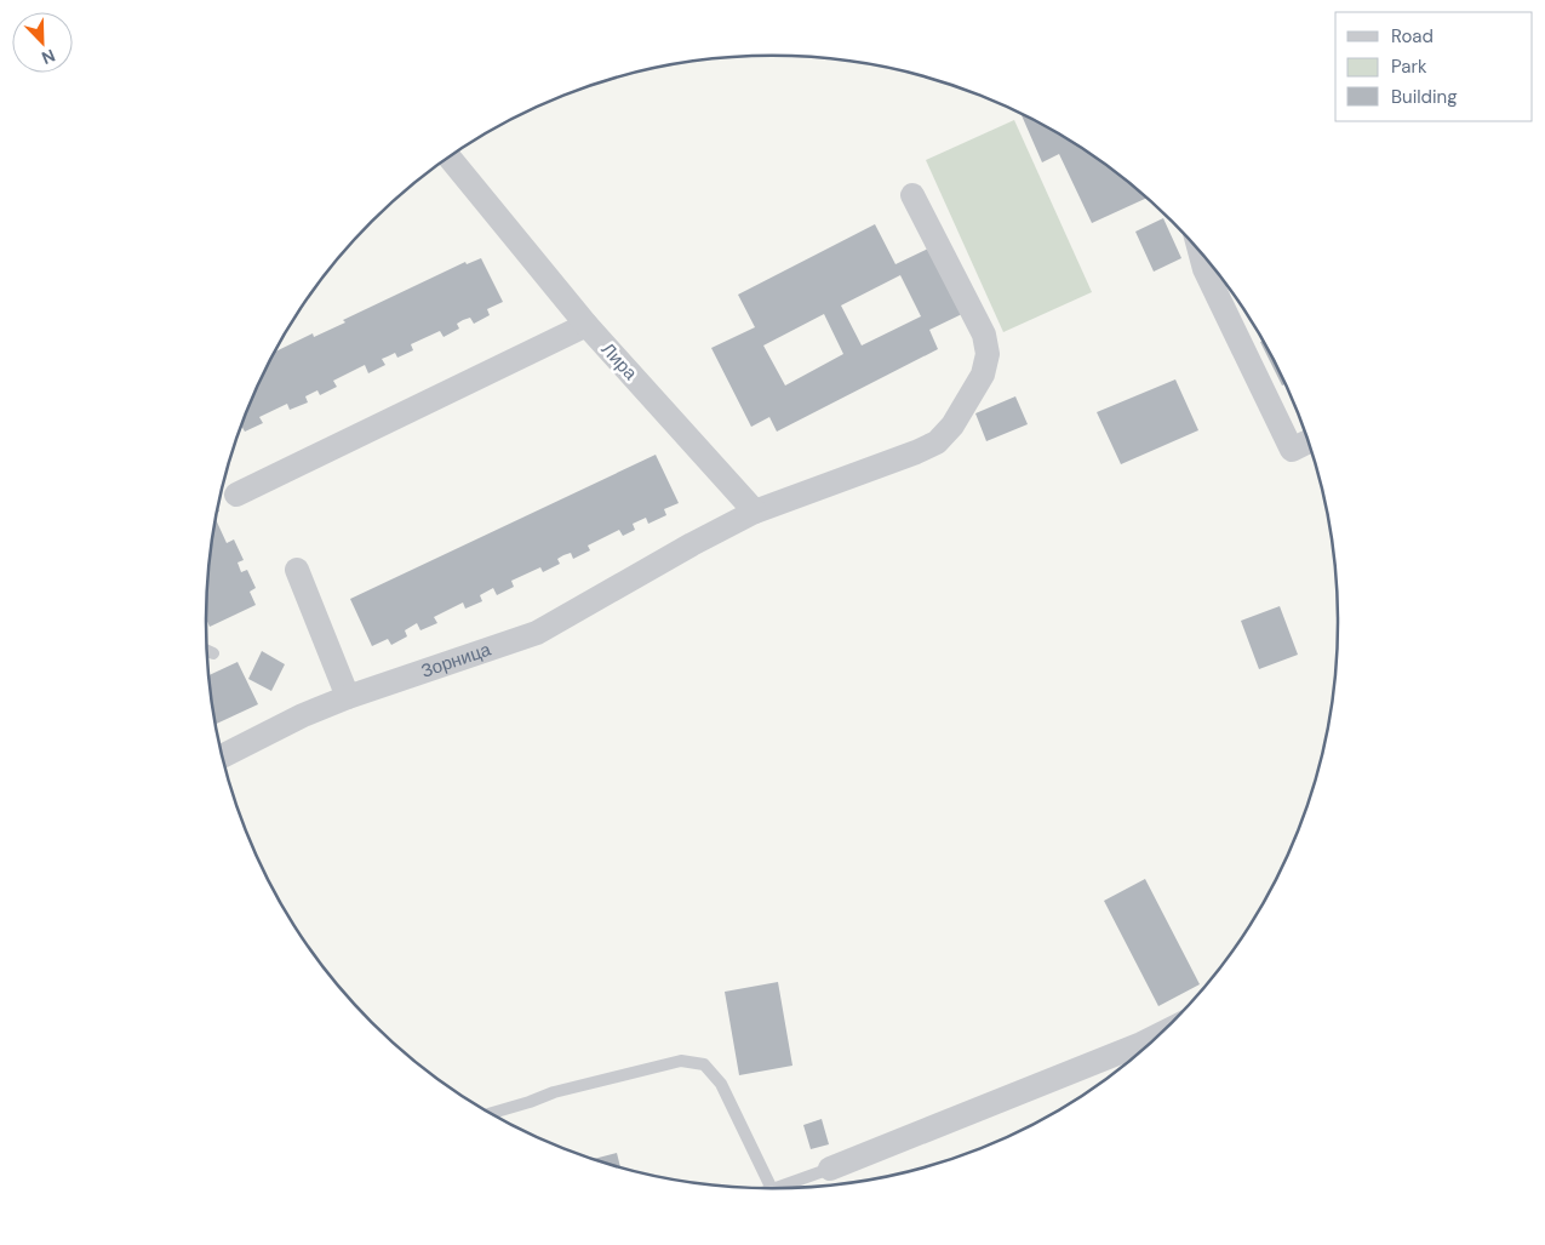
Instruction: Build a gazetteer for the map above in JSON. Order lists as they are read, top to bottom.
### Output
{
  "streets": {
    "street": ["Лира", "Зорница"]
  },
  "crossings": [
    ["Лира", "Зорница"]
  ],
  "legend": ["Road", "Park", "Building"],
  "north": "bottom right"
}
